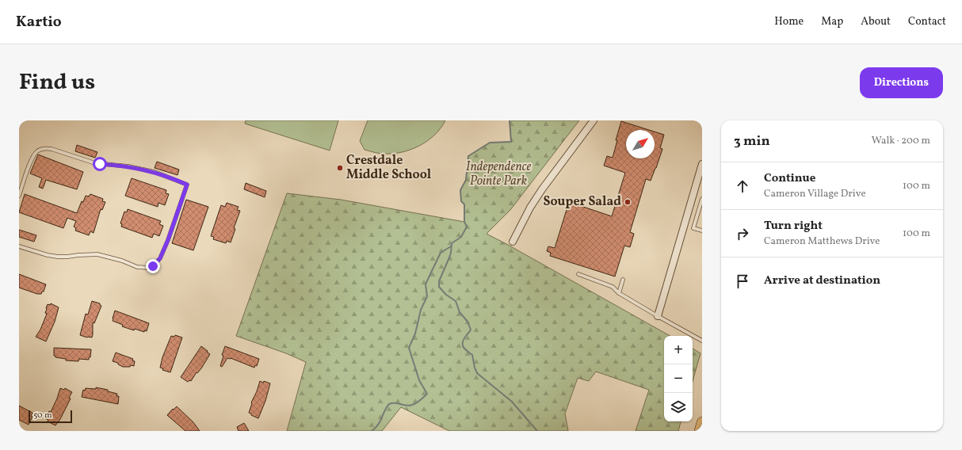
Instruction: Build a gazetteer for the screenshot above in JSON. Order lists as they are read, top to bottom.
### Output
{
  "parks": ["Independence Pointe Park"],
  "places": ["Crestdale Middle School", "Souper Salad"],
  "scale_bar": "50 m",
  "north": "top right",
  "page": {
    "header": "Kartio",
    "nav": [
      "Home",
      "Map",
      "About",
      "Contact"
    ],
    "title": "Find us",
    "buttons": "Directions",
    "heading": ["3 min", "Walk · 200 m"],
    "list": [
      ["Continue", "Cameron Village Drive", "100 m"],
      ["Turn right", "Cameron Matthews Drive", "100 m"],
      "Arrive at destination"
    ],
    "map_buttons": ["+", "−"],
    "scale": "50 m"
  }
}
